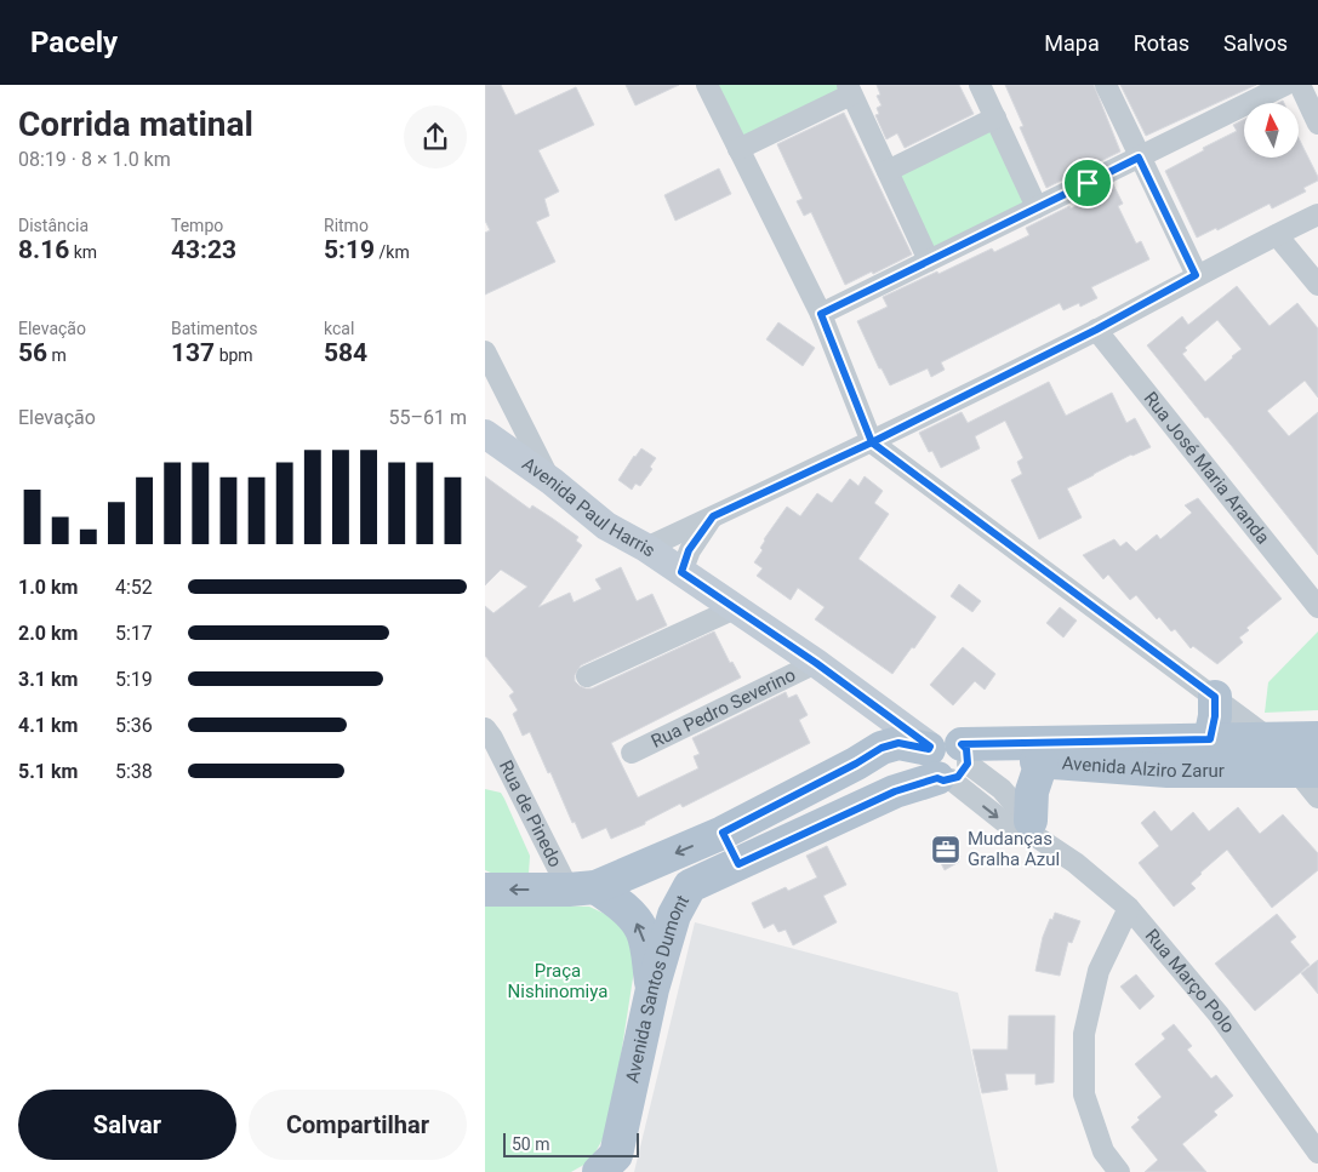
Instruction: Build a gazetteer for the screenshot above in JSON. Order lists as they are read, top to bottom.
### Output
{
  "streets": {
    "main road": ["Avenida Alziro Zarur", "Avenida Santos Dumont"],
    "street": [
      "Rua José Maria Aranda",
      "Avenida Paul Harris",
      "Rua Pedro Severino",
      "Rua de Pinedo",
      "Rua Março Polo"
    ]
  },
  "crossings": [
    ["Avenida Paul Harris", "Rua Pedro Severino"],
    ["Avenida Paul Harris", "Avenida Alziro Zarur"],
    ["Avenida Paul Harris", "Rua Março Polo"],
    ["Avenida Paul Harris", "Avenida Santos Dumont"],
    ["Avenida Alziro Zarur", "Rua Março Polo"],
    ["Avenida Alziro Zarur", "Avenida Santos Dumont"],
    ["Rua Março Polo", "Avenida Santos Dumont"]
  ],
  "parks": ["Praça Nishinomiya"],
  "places": {
    "office": ["Mudanças Gralha Azul"]
  },
  "scale_bar": "50 m",
  "north": "top",
  "page": {
    "header": "Pacely",
    "nav": ["Mapa", "Rotas", "Salvos"],
    "heading": ["Corrida matinal", "08:19 · 8 × 1.0 km"],
    "stats": [
      ["Distância", "8.16 km"],
      ["Tempo", "43:23"],
      ["Ritmo", "5:19 /km"],
      ["Elevação", "56 m"],
      ["Batimentos", "137 bpm"],
      ["kcal", "584"]
    ],
    "chart": ["Elevação", "55–61 m"],
    "list": [
      {
        "name": "1.0 km",
        "note": "4:52"
      },
      {
        "name": "2.0 km",
        "note": "5:17"
      },
      {
        "name": "3.1 km",
        "note": "5:19"
      },
      {
        "name": "4.1 km",
        "note": "5:36"
      },
      {
        "name": "5.1 km",
        "note": "5:38"
      }
    ],
    "buttons": ["Salvar", "Compartilhar"],
    "scale": "50 m"
  }
}
